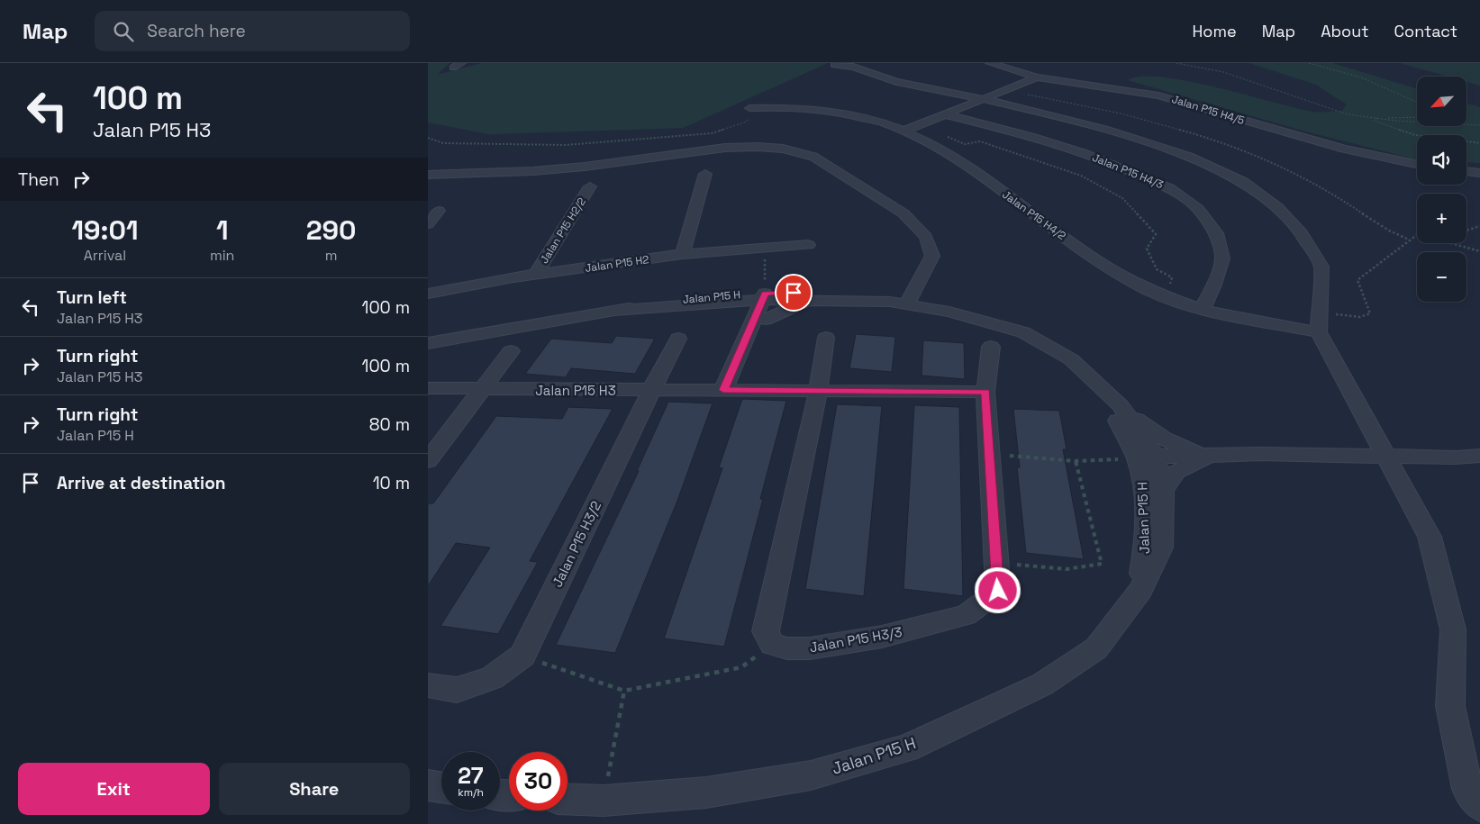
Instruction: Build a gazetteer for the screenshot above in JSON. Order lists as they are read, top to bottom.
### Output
{
  "streets": {
    "street": [
      "Jalan P15 H4/5",
      "Jalan P15 H4/3",
      "Jalan P15 H4/2",
      "Jalan P15 H2/2",
      "Jalan P15 H2",
      "Jalan P15 H",
      "Jalan P15 H3",
      "Jalan P15 H3/2",
      "Jalan P15 H3/3"
    ]
  },
  "crossings": [
    ["Jalan P15 H4/3", "Jalan P15 H4/2"],
    ["Jalan P15 H2/2", "Jalan P15 H2"],
    ["Jalan P15 H3", "Jalan P15 H3/2"],
    ["Jalan P15 H3", "Jalan P15 H3/3"]
  ],
  "north": "bottom left",
  "page": {
    "header": "Map",
    "search": "Search here",
    "nav": [
      "Home",
      "Map",
      "About",
      "Contact"
    ],
    "turn": ["100 m", "Jalan P15 H3"],
    "map_buttons": ["+", "−"],
    "then": "Then",
    "eta": [
      "19:01",
      "Arrival",
      "1",
      "min",
      "290",
      "m"
    ],
    "list": [
      {
        "name": "Turn left",
        "note": "Jalan P15 H3",
        "value": "100 m"
      },
      {
        "name": "Turn right",
        "note": "Jalan P15 H3",
        "value": "100 m"
      },
      {
        "name": "Turn right",
        "note": "Jalan P15 H",
        "value": "80 m"
      },
      {
        "name": "Arrive at destination",
        "value": "10 m"
      }
    ],
    "speed": "27 km/h",
    "limit": "30",
    "buttons": ["Exit", "Share"]
  }
}
